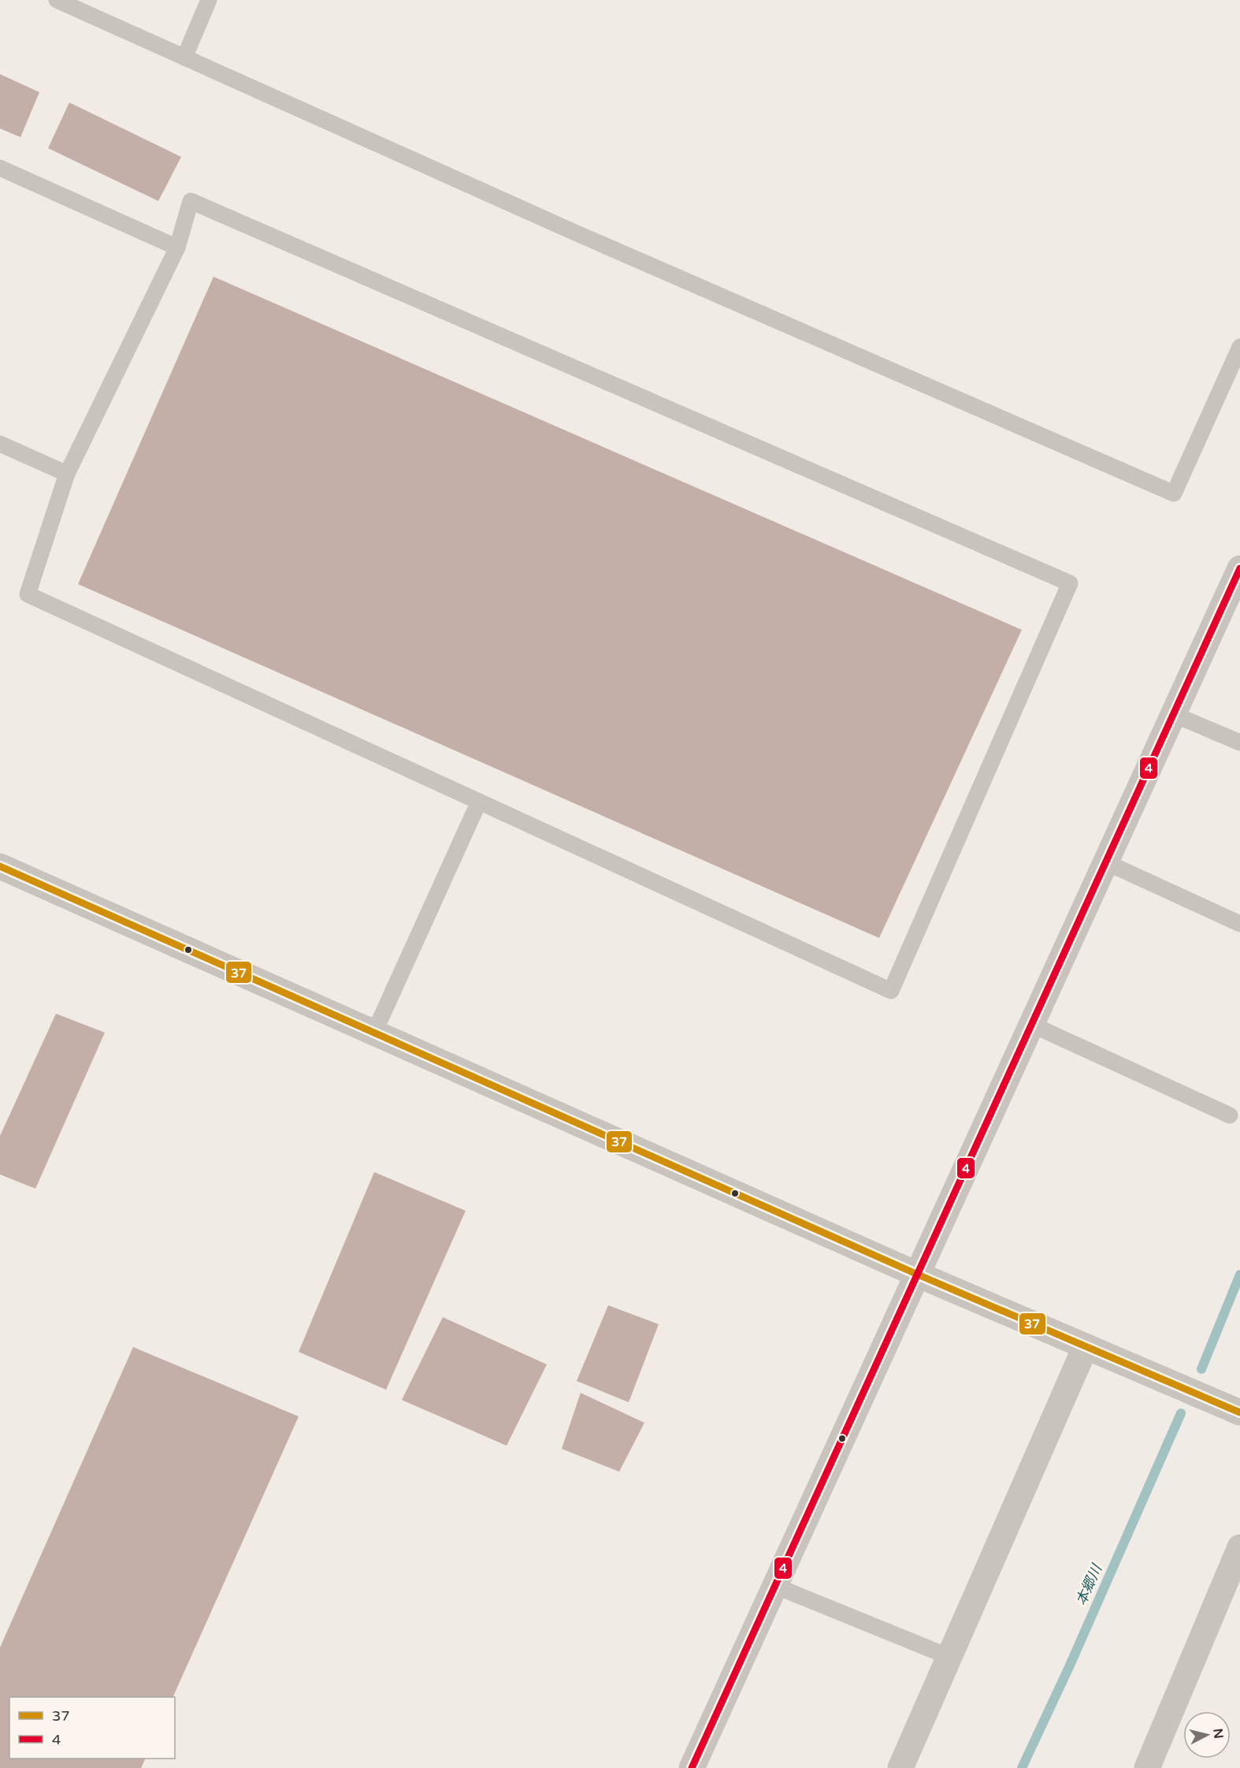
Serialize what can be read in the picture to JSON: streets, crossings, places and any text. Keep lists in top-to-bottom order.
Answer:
{
  "water": ["本郷川"],
  "lines": ["transit line 4", "transit line 37"],
  "legend": ["37", "4"],
  "north": "right"
}
